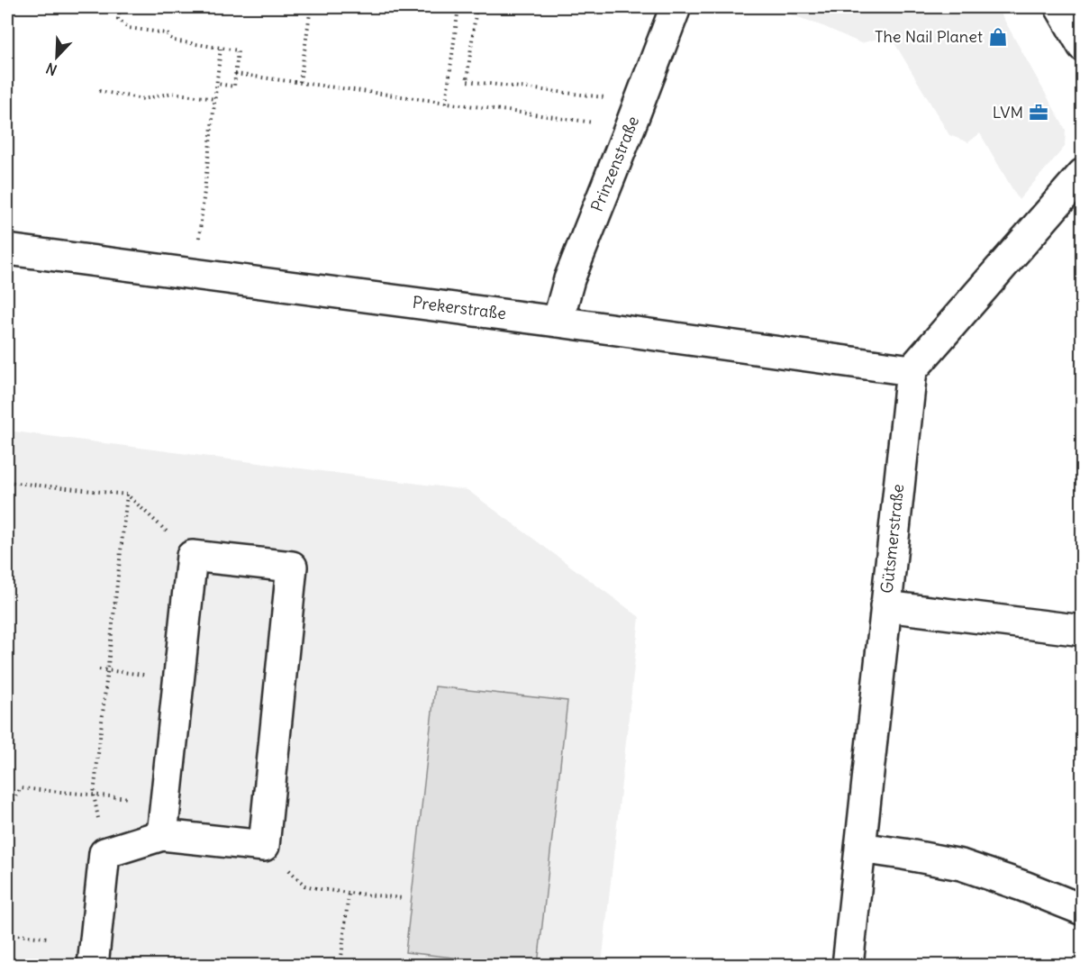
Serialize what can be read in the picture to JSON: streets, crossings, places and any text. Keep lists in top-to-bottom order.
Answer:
{
  "streets": {
    "street": ["Prinzenstraße", "Prekerstraße", "Gütsmerstraße"]
  },
  "crossings": [
    ["Prinzenstraße", "Prekerstraße"],
    ["Prekerstraße", "Gütsmerstraße"]
  ],
  "places": {
    "shop": ["The Nail Planet"],
    "office": ["LVM"]
  },
  "north": "bottom left"
}
